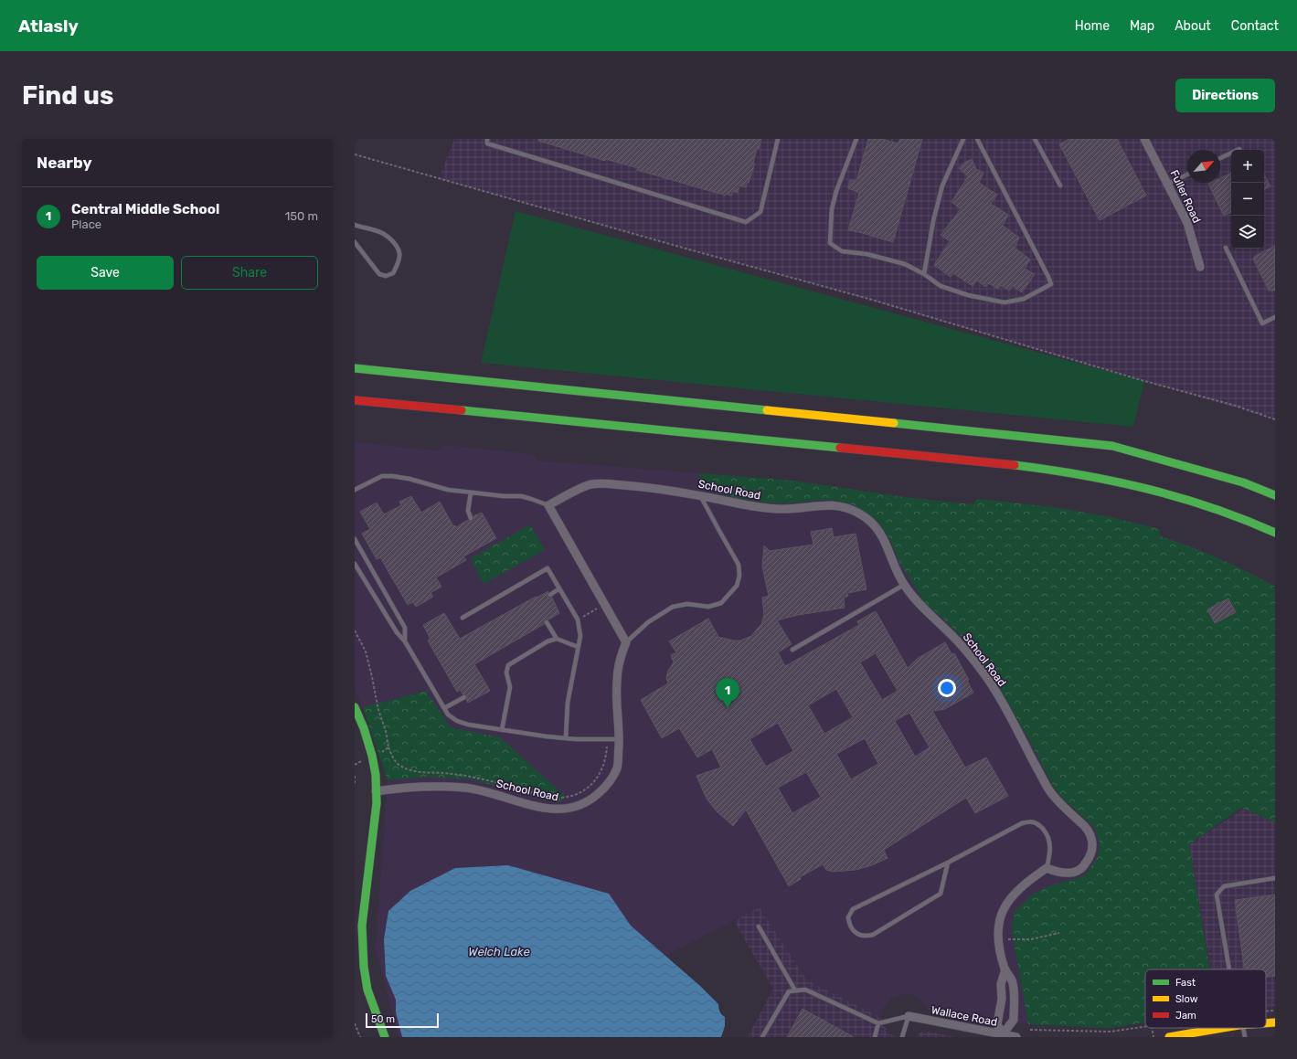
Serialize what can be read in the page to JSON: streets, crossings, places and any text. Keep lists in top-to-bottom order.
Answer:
{
  "streets": {
    "street": ["Fuller Road", "School Road", "Wallace Road"]
  },
  "water": ["Welch Lake"],
  "legend": ["Fast", "Slow", "Jam"],
  "scale_bar": "50 m",
  "north": "top right",
  "page": {
    "header": "Atlasly",
    "nav": [
      "Home",
      "Map",
      "About",
      "Contact"
    ],
    "buttons": [
      "Directions",
      ["Save", "Share"]
    ],
    "title": "Find us",
    "heading": "Nearby",
    "map_buttons": ["+", "−"],
    "list": [
      {
        "mark": "1",
        "name": "Central Middle School",
        "note": "Place",
        "value": "150 m"
      }
    ],
    "pins": "1",
    "scale": "50 m"
  }
}
